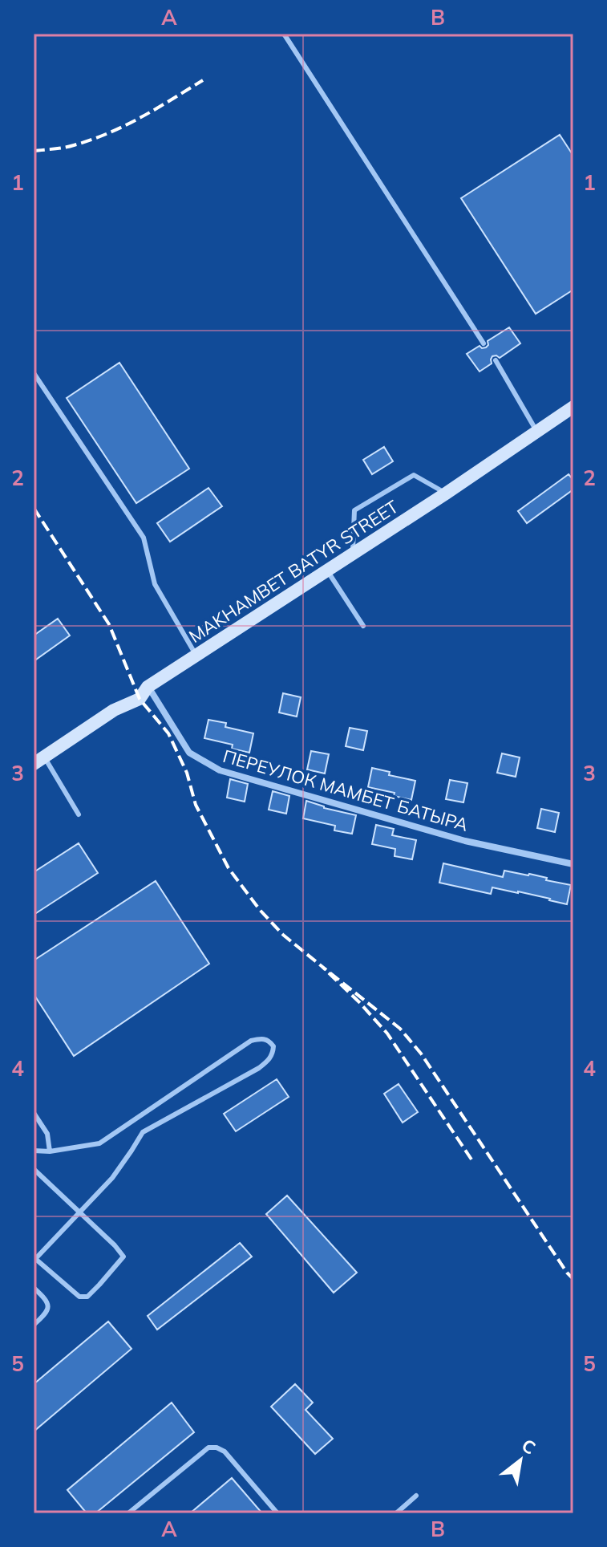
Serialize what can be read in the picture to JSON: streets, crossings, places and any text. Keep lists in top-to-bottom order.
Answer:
{
  "streets": {
    "street": ["MAKHAMBET BATYR STREET", "ПЕРЕУЛОК МАМБЕТ БАТЫРА"]
  },
  "crossings": [
    ["MAKHAMBET BATYR STREET", "ПЕРЕУЛОК МАМБЕТ БАТЫРА"]
  ],
  "north": "top right",
  "grid": {
    "columns": ["A", "B"],
    "rows": [
      "1",
      "2",
      "3",
      "4",
      "5"
    ]
  }
}
